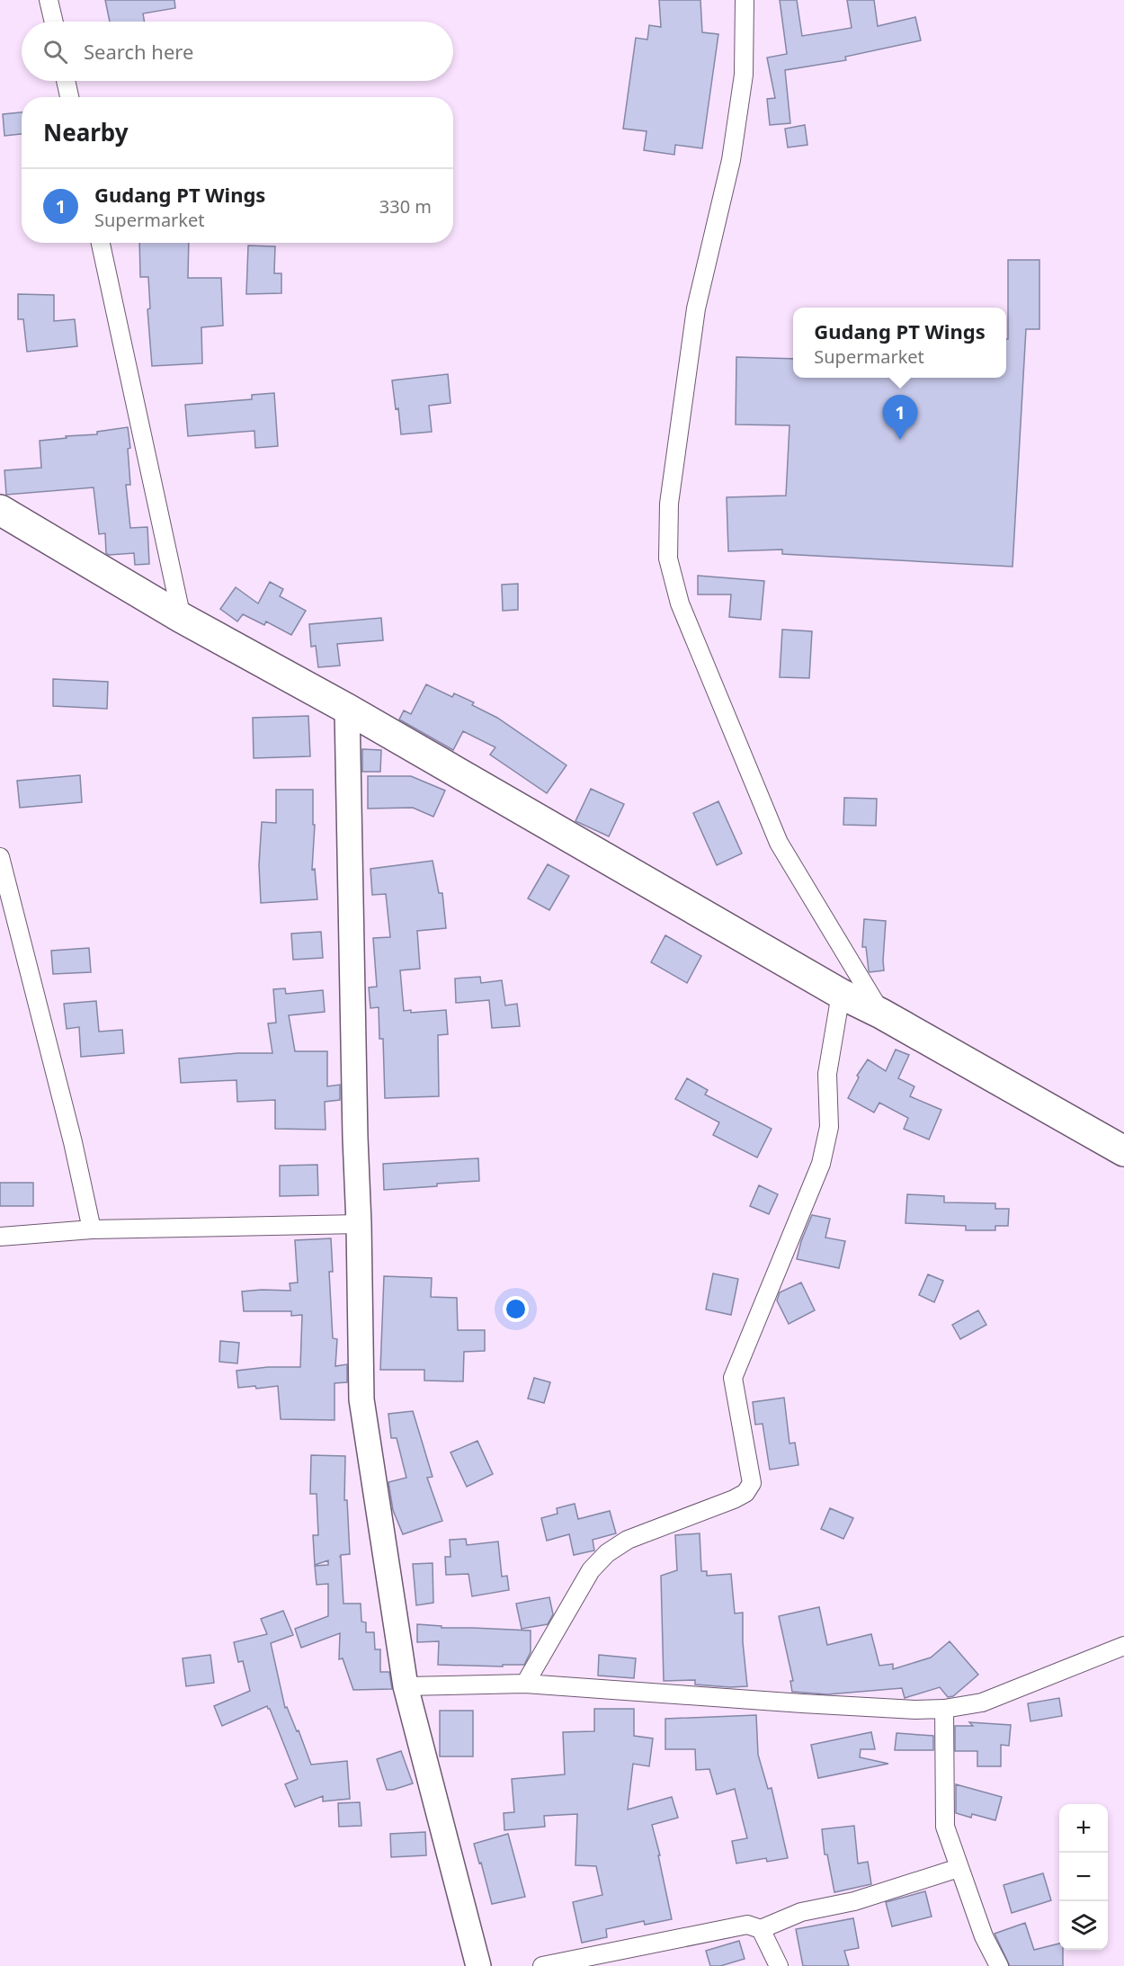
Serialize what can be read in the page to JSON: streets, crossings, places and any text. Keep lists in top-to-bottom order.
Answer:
{
  "page": {
    "search": "Search here",
    "heading": "Nearby",
    "list": [
      {
        "mark": "1",
        "name": "Gudang PT Wings",
        "note": "Supermarket",
        "value": "330 m"
      }
    ],
    "popup": ["Gudang PT Wings", "Supermarket"],
    "pins": "1",
    "map_buttons": ["+", "−"]
  }
}
